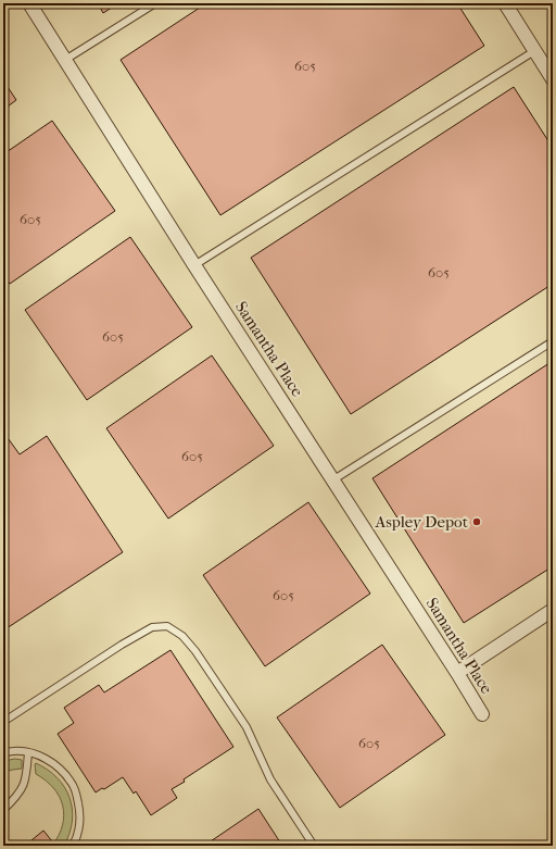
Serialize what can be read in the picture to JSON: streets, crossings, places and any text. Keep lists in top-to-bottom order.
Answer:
{
  "streets": {
    "street": ["Samantha Place"]
  },
  "places": ["Aspley Depot"],
  "house_numbers": [
    "605",
    "605",
    "605",
    "605",
    "605",
    "605",
    "605"
  ]
}
